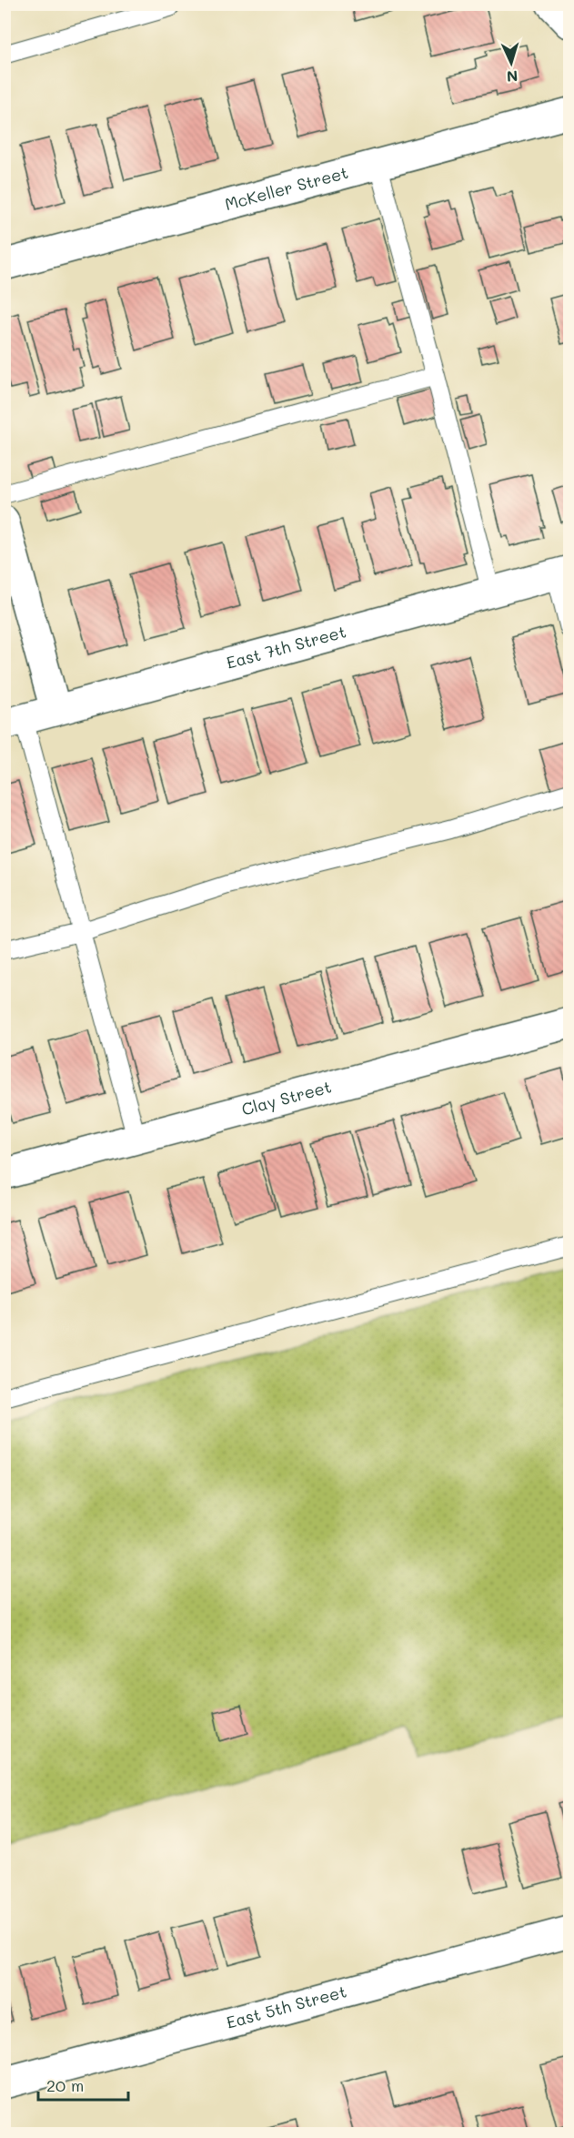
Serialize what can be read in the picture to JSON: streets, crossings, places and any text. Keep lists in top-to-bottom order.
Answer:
{
  "streets": {
    "street": [
      "McKeller Street",
      "East 7th Street",
      "Clay Street",
      "East 5th Street"
    ]
  },
  "scale_bar": "20 m",
  "north": "bottom"
}
